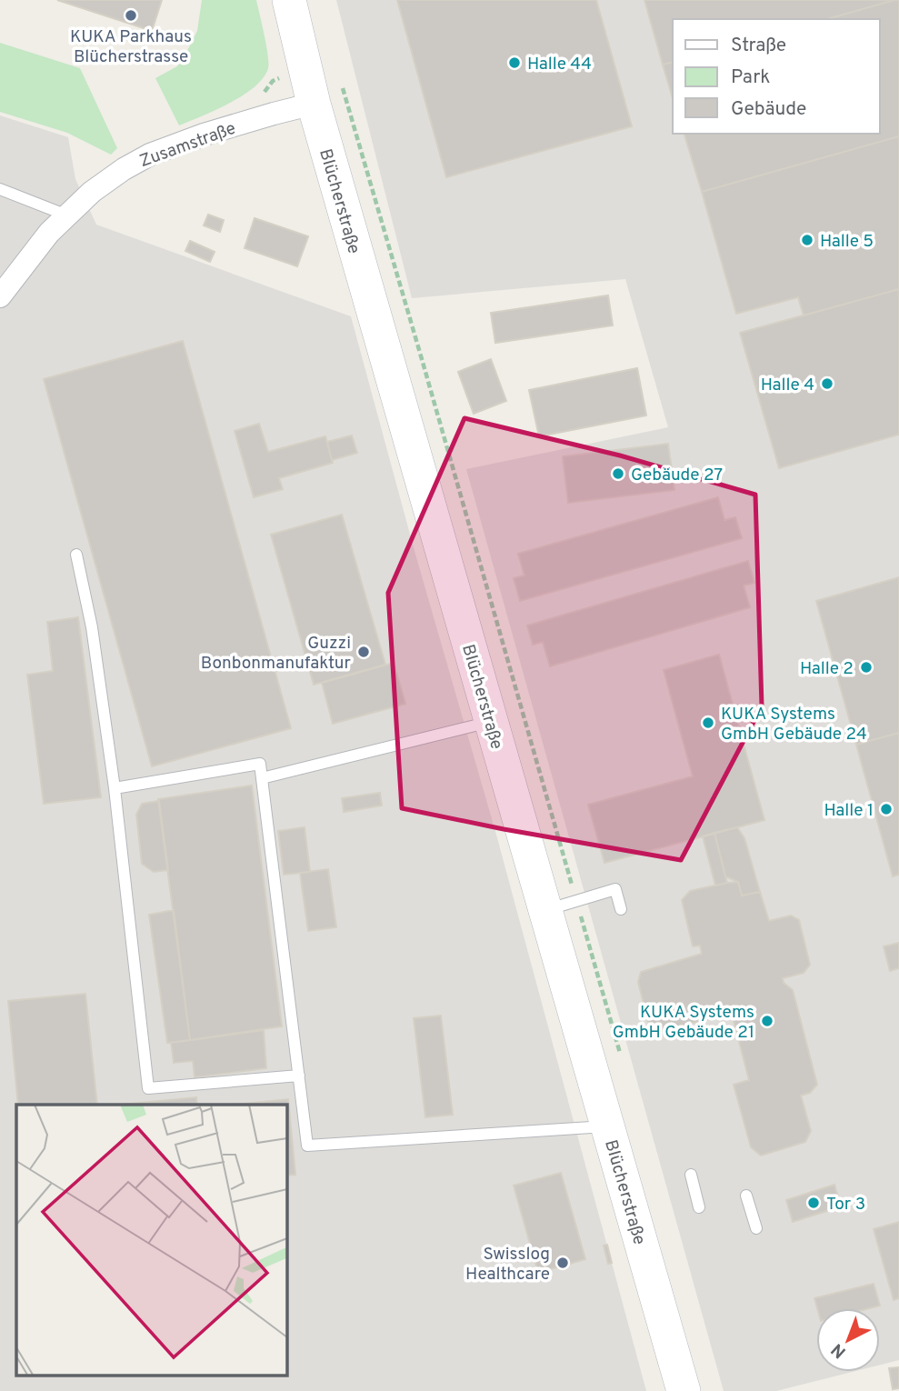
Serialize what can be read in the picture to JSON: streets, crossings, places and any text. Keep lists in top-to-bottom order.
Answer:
{
  "streets": {
    "main road": ["Blücherstraße"],
    "street": ["Zusamstraße"]
  },
  "crossings": [
    ["Zusamstraße", "Blücherstraße"]
  ],
  "places": [
    "KUKA Parkhaus Blücherstrasse",
    "Halle 44",
    "Halle 5",
    "Halle 4",
    "Gebäude 27",
    "Guzzi Bonbonmanufaktur",
    "Halle 2",
    "KUKA Systems GmbH Gebäude 24",
    "Halle 1",
    "KUKA Systems GmbH Gebäude 21",
    "Tor 3",
    "Swisslog Healthcare"
  ],
  "legend": ["Straße", "Park", "Gebäude"],
  "north": "bottom left"
}
